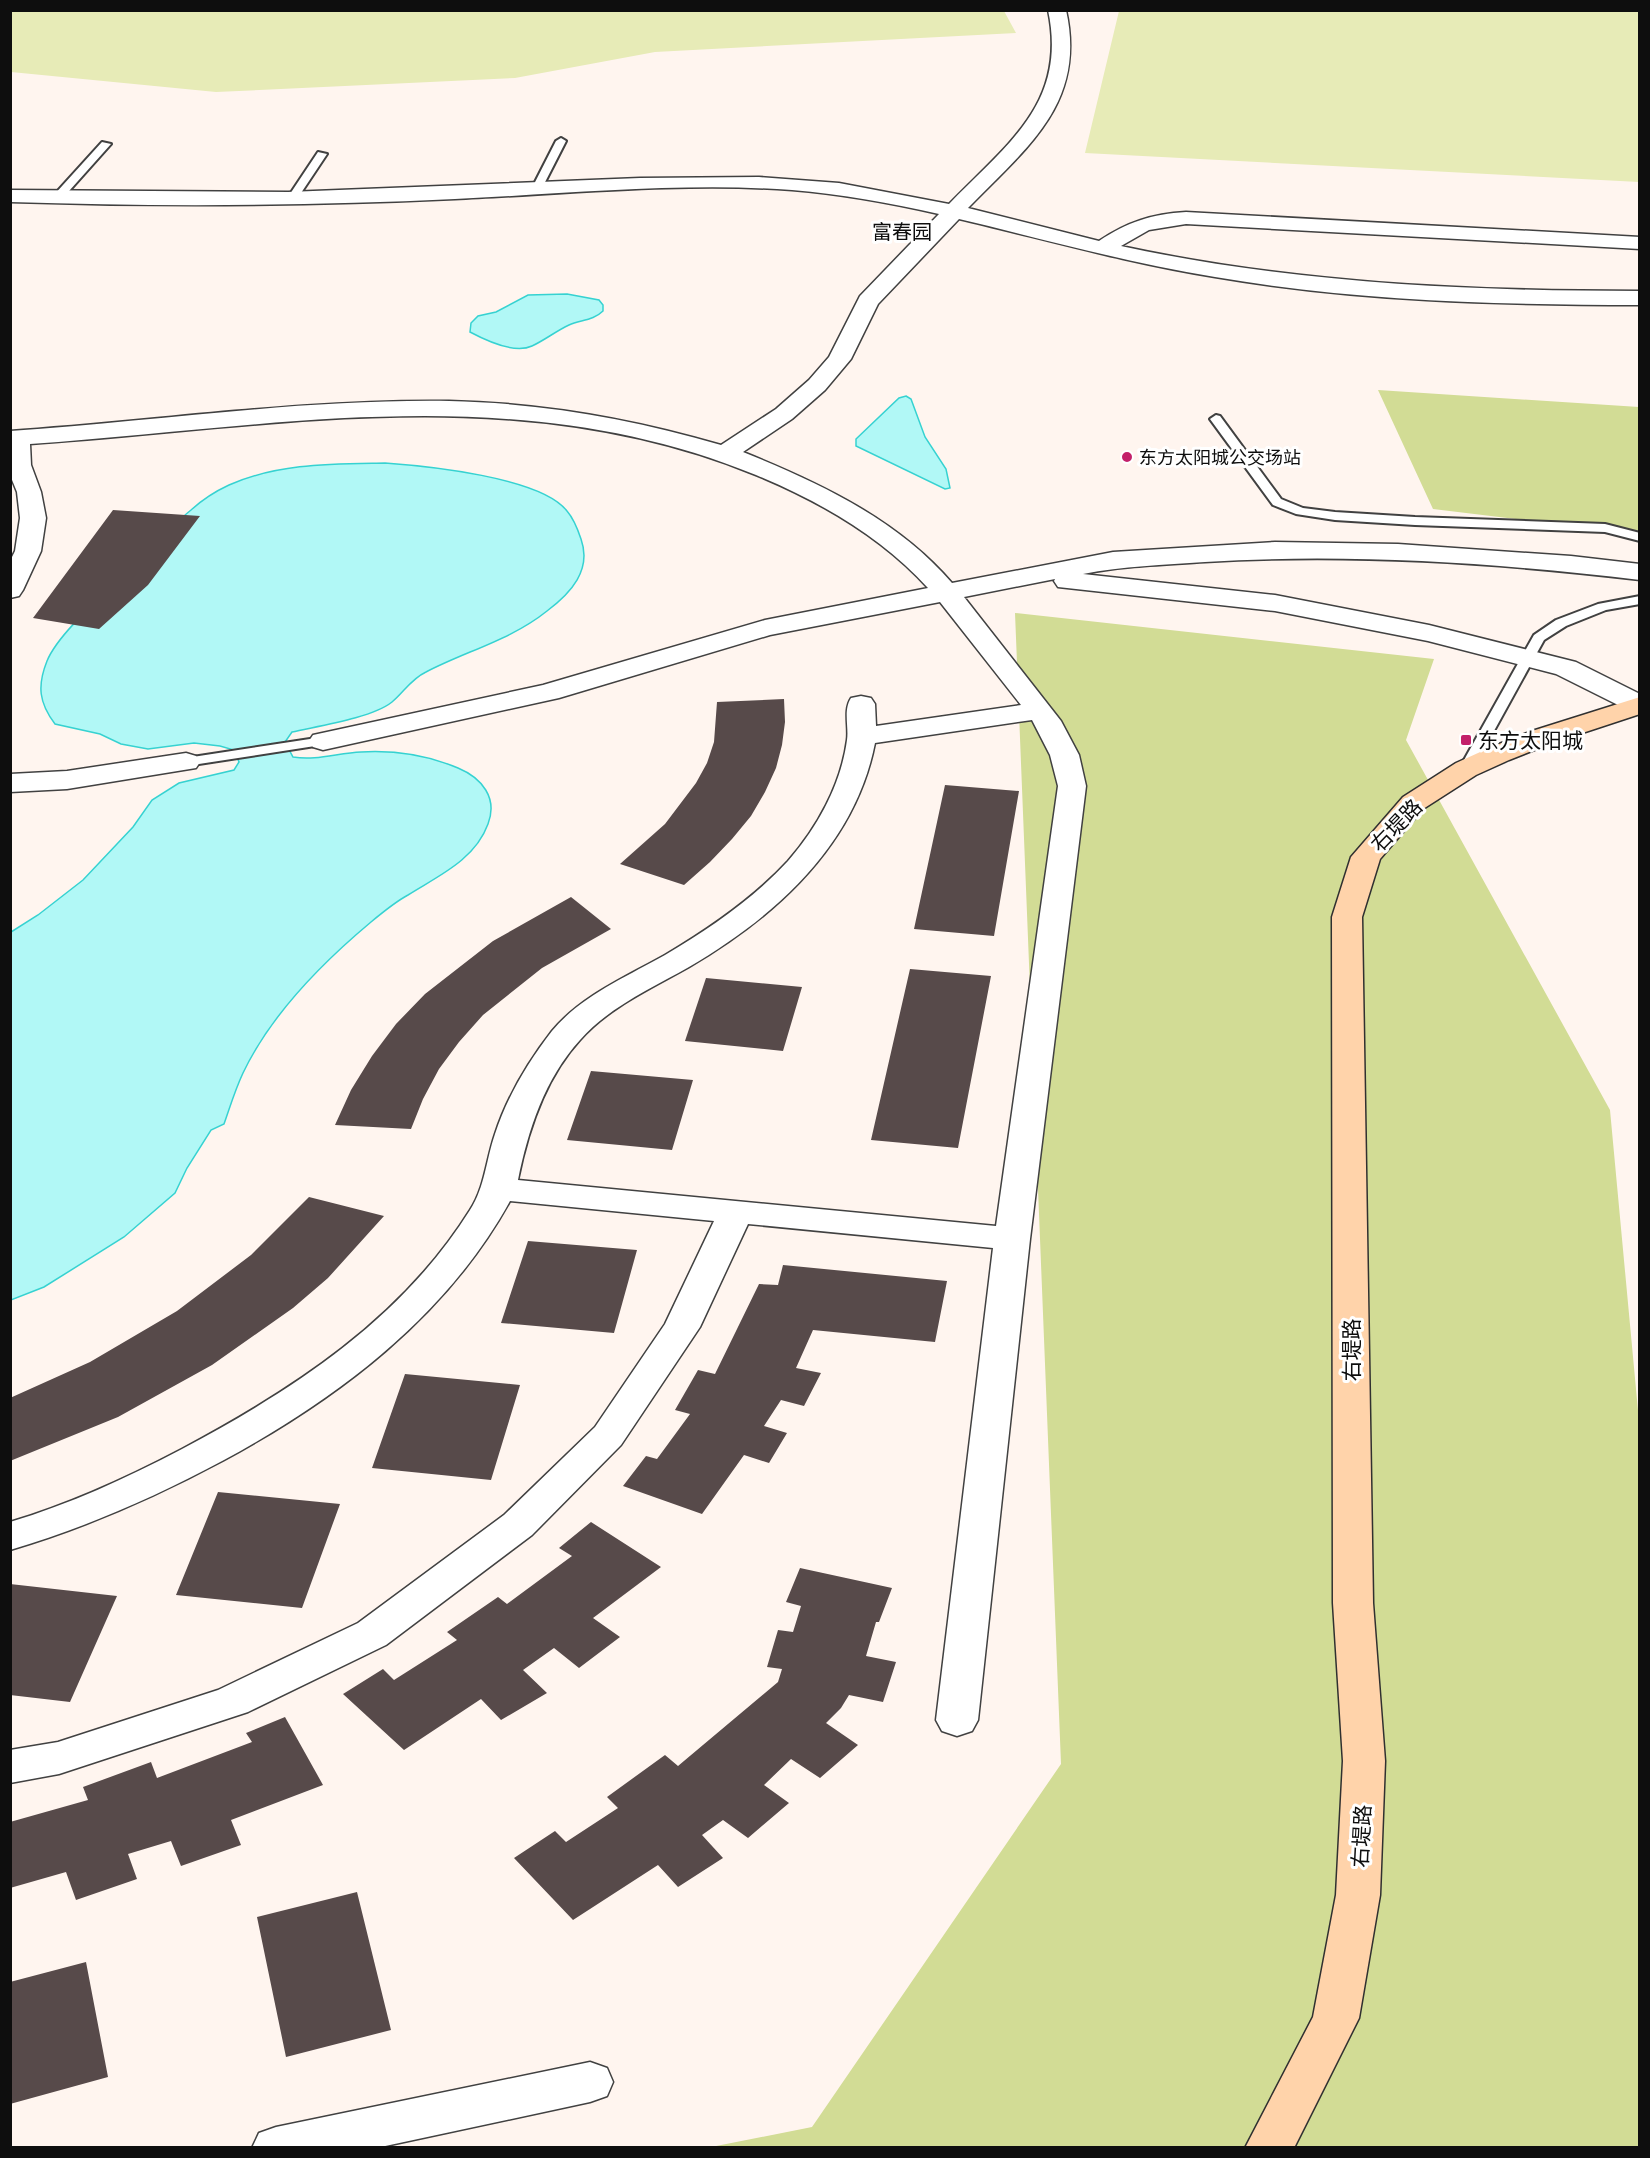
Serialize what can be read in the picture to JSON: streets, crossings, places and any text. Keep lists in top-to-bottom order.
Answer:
{
  "streets": {
    "main road": ["右堤路"]
  },
  "districts": ["富春园"],
  "places": {
    "other": ["东方太阳城公交场站"],
    "transit": ["东方太阳城"]
  }
}
